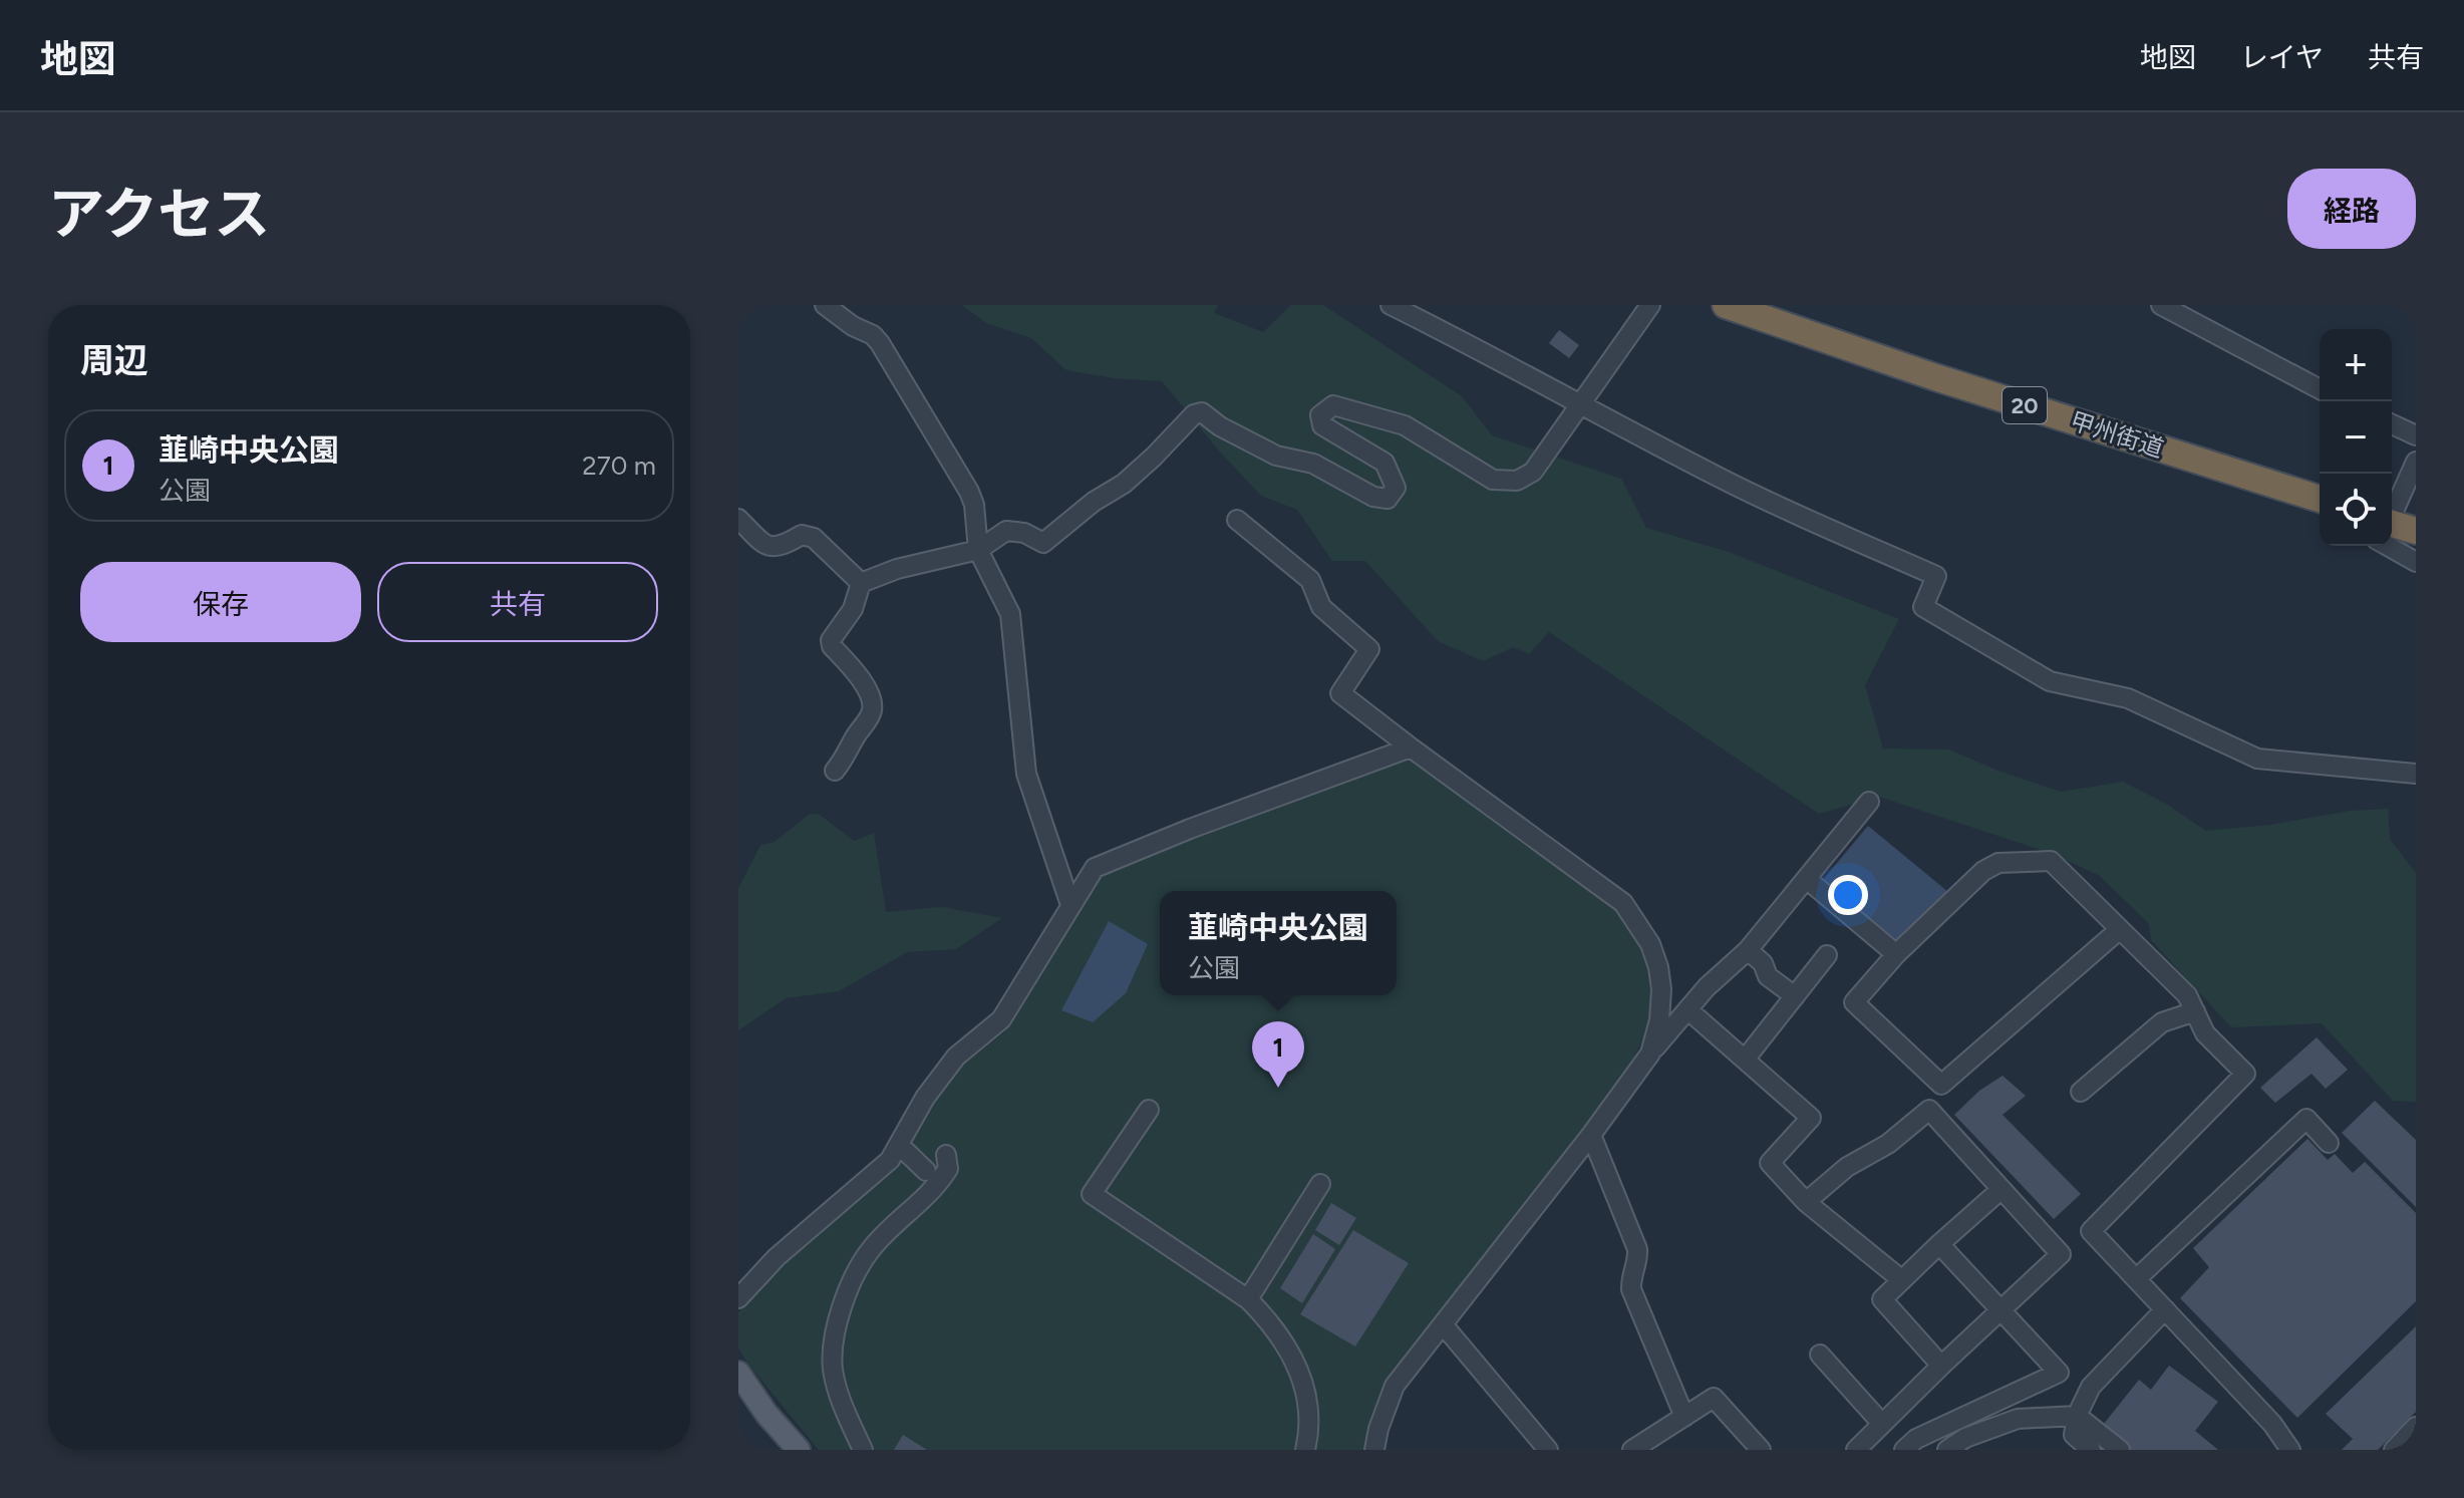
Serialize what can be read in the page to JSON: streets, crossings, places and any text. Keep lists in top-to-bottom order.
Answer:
{
  "streets": {
    "highway": ["20", "甲州街道"]
  },
  "page": {
    "header": "地図",
    "nav": ["地図", "レイヤ", "共有"],
    "title": "アクセス",
    "buttons": [
      "経路",
      ["保存", "共有"]
    ],
    "heading": "周辺",
    "map_buttons": ["+", "−"],
    "list": [
      {
        "mark": "1",
        "name": "韮崎中央公園",
        "note": "公園",
        "value": "270 m"
      }
    ],
    "popup": ["韮崎中央公園", "公園"],
    "pins": "1"
  }
}
